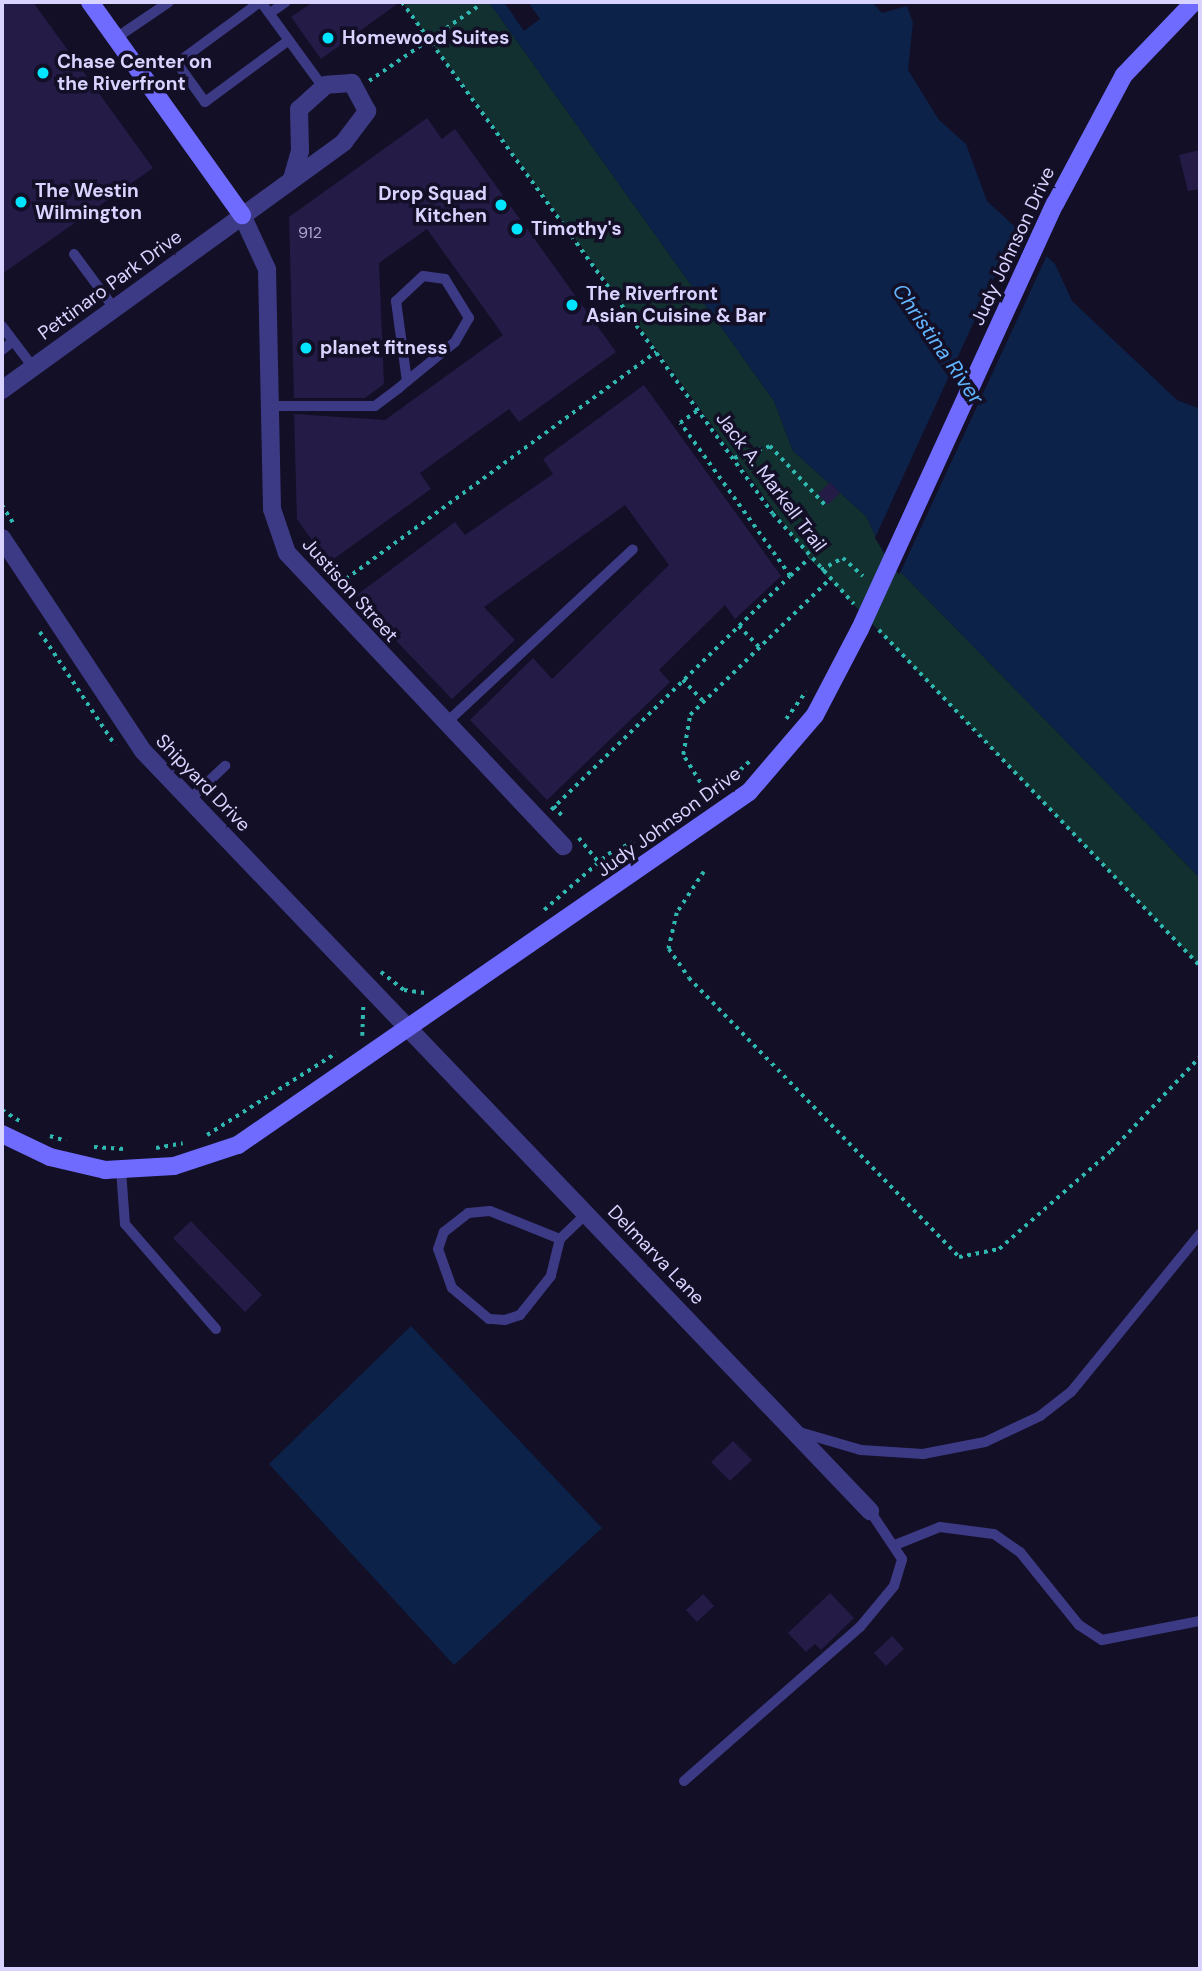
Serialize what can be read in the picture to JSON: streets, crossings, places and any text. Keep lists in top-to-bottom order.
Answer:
{
  "streets": {
    "street": [
      "Judy Johnson Drive",
      "Pettinaro Park Drive",
      "Justison Street",
      "Shipyard Drive",
      "Delmarva Lane"
    ],
    "path": ["Jack A. Markell Trail"]
  },
  "crossings": [
    ["Judy Johnson Drive", "Shipyard Drive"],
    ["Judy Johnson Drive", "Delmarva Lane"],
    ["Pettinaro Park Drive", "Justison Street"],
    ["Shipyard Drive", "Delmarva Lane"]
  ],
  "water": ["Christina River"],
  "places": [
    "Homewood Suites",
    "Chase Center on the Riverfront",
    "The Westin Wilmington",
    "Drop Squad Kitchen",
    "Timothy's",
    "The Riverfront Asian Cuisine & Bar",
    "planet fitness"
  ],
  "house_numbers": ["912"]
}
